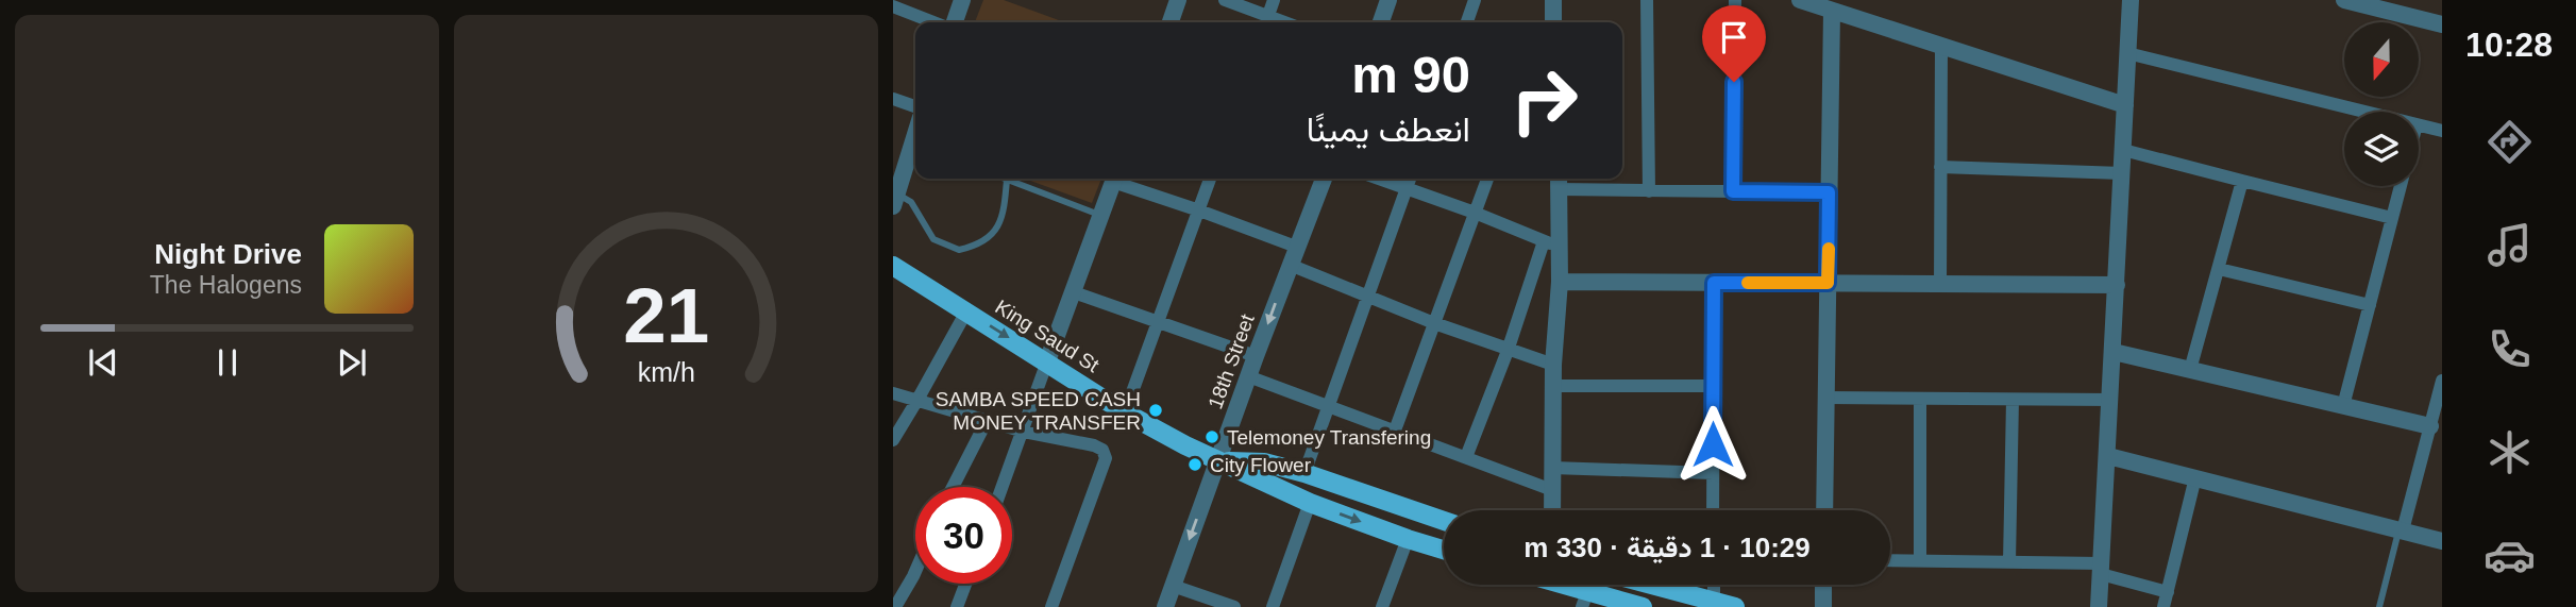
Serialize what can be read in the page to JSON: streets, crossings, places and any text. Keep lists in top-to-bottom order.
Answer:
{
  "streets": {
    "main road": ["King Saud St"],
    "street": ["18th Street"]
  },
  "crossings": [
    ["King Saud St", "18th Street"]
  ],
  "places": ["SAMBA SPEED CASH MONEY TRANSFER", "Telemoney Transfering", "City Flower"],
  "north": "bottom",
  "page": {
    "tabs": "10:28",
    "turn": ["90 m", "انعطف يمينًا"],
    "song": ["Night Drive", "The Halogens"],
    "limit": "30",
    "trip": "10:29 · 1 دقيقة · 330 m",
    "gauge": ["21", "km/h"]
  }
}
